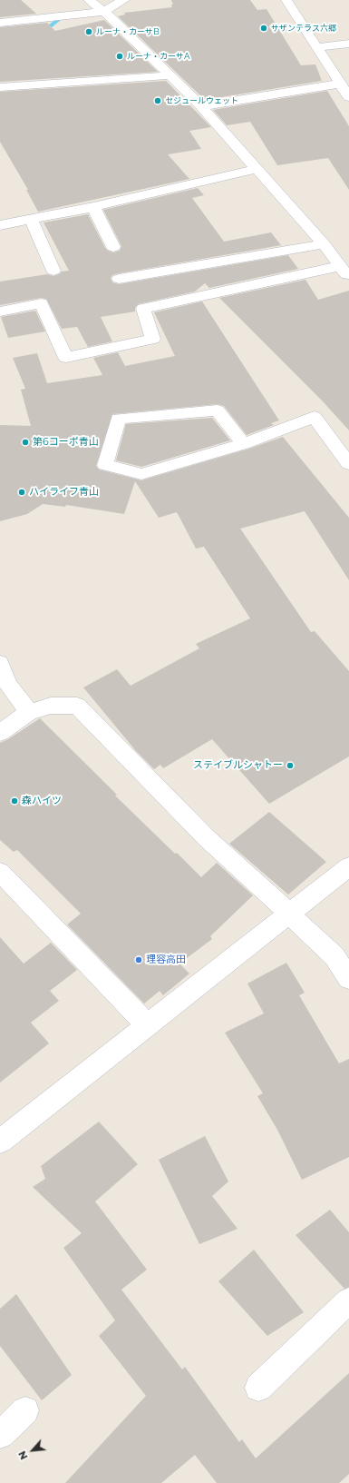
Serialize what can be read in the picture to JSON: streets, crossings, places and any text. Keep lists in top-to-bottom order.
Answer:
{
  "places": [
    "サザンテラス六郷",
    "ルーナ・カーサB",
    "ルーナ・カーサA",
    "セジュールウェット",
    "第6コーポ青山",
    "ハイライフ青山",
    "ステイブルシャトー",
    "森ハイツ",
    "理容高田"
  ],
  "north": "bottom left"
}
